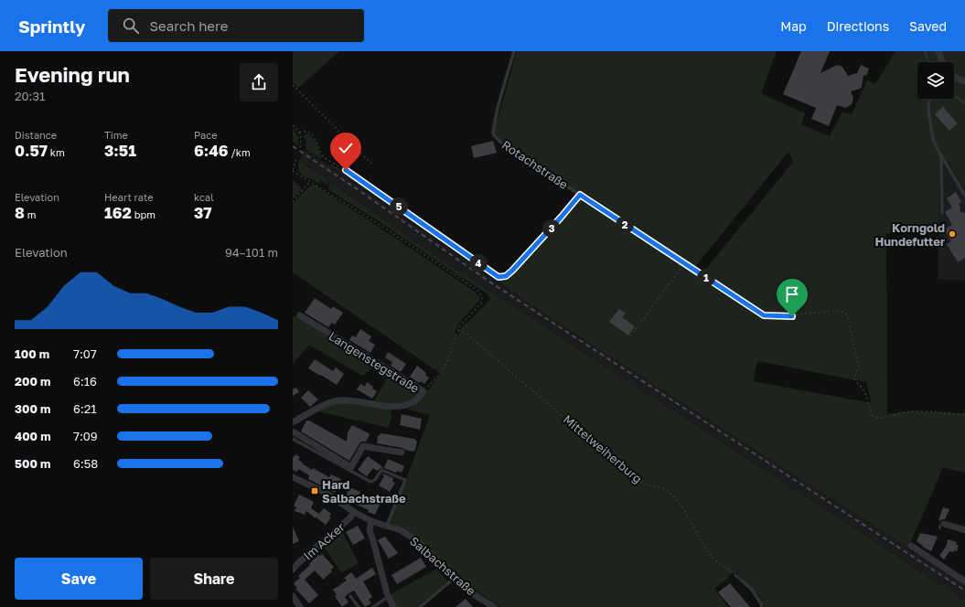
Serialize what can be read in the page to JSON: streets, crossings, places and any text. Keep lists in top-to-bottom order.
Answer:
{
  "streets": {
    "street": ["Langenstegstraße", "Im Acker", "Salbachstraße"],
    "lane": ["Rotachstraße"],
    "path": ["Mittelweiherburg"]
  },
  "crossings": [
    ["Im Acker", "Salbachstraße"]
  ],
  "places": {
    "other": ["Korngold Hundefutter"],
    "transit": ["Hard Salbachstraße"]
  },
  "page": {
    "header": "Sprintly",
    "search": "Search here",
    "nav": ["Map", "Directions", "Saved"],
    "heading": ["Evening run", "20:31"],
    "stats": [
      ["Distance", "0.57 km"],
      ["Time", "3:51"],
      ["Pace", "6:46 /km"],
      ["Elevation", "8 m"],
      ["Heart rate", "162 bpm"],
      ["kcal", "37"]
    ],
    "pins": [
      "5",
      "2",
      "3",
      "4",
      "1"
    ],
    "chart": ["Elevation", "94–101 m"],
    "list": [
      {
        "name": "100 m",
        "note": "7:07"
      },
      {
        "name": "200 m",
        "note": "6:16"
      },
      {
        "name": "300 m",
        "note": "6:21"
      },
      {
        "name": "400 m",
        "note": "7:09"
      },
      {
        "name": "500 m",
        "note": "6:58"
      }
    ],
    "buttons": ["Save", "Share"]
  }
}
